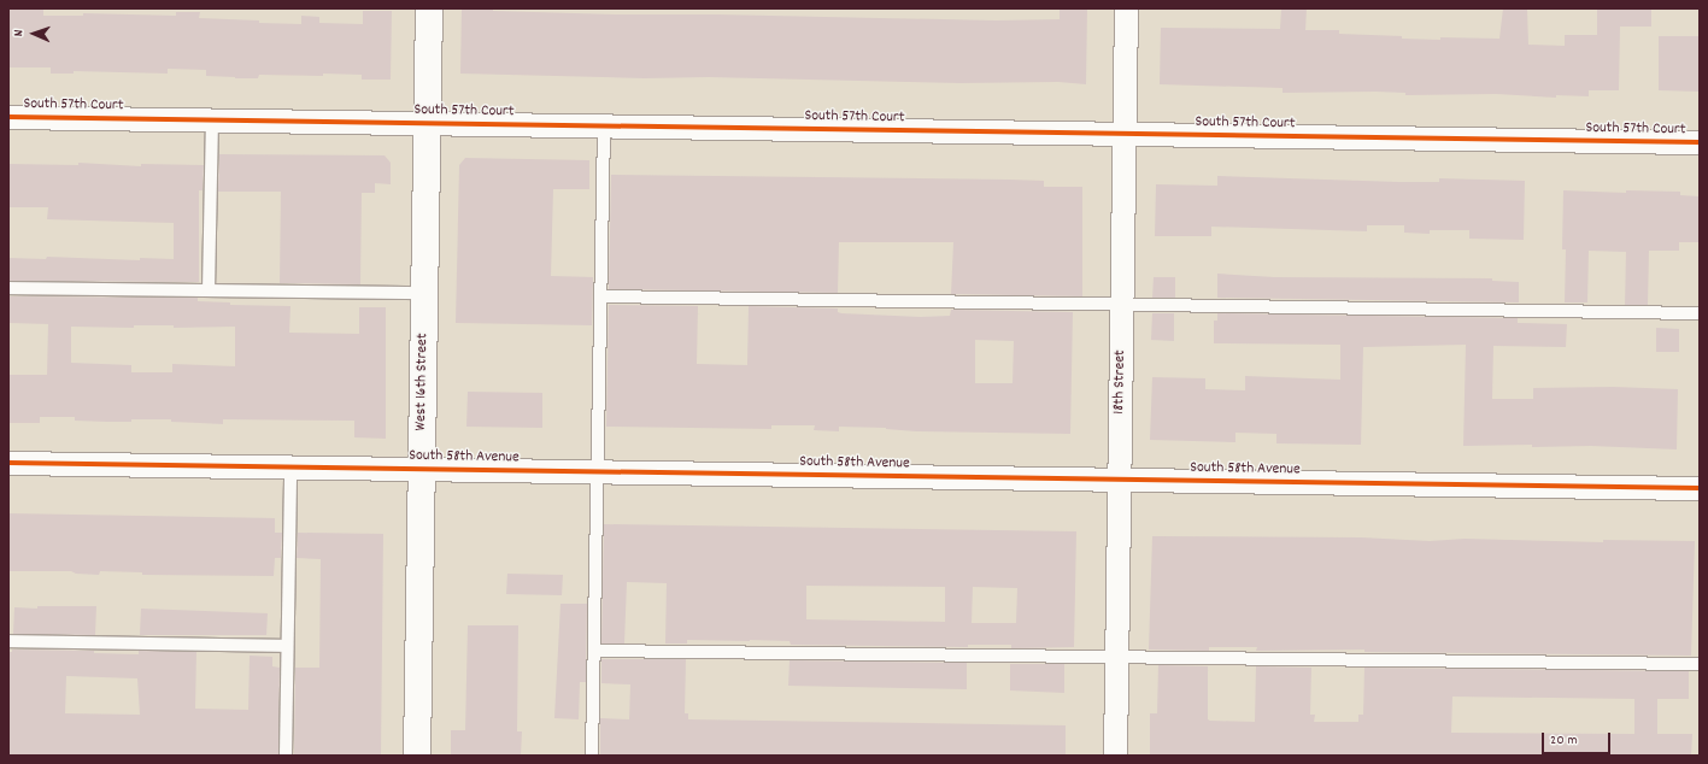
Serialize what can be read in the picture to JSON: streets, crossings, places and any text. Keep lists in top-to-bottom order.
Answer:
{
  "streets": {
    "street": [
      "South 57th Court",
      "West 16th Street",
      "18th Street",
      "South 58th Avenue"
    ]
  },
  "crossings": [
    ["South 57th Court", "West 16th Street"],
    ["South 57th Court", "18th Street"],
    ["West 16th Street", "South 58th Avenue"],
    ["18th Street", "South 58th Avenue"]
  ],
  "scale_bar": "20 m",
  "north": "left"
}
